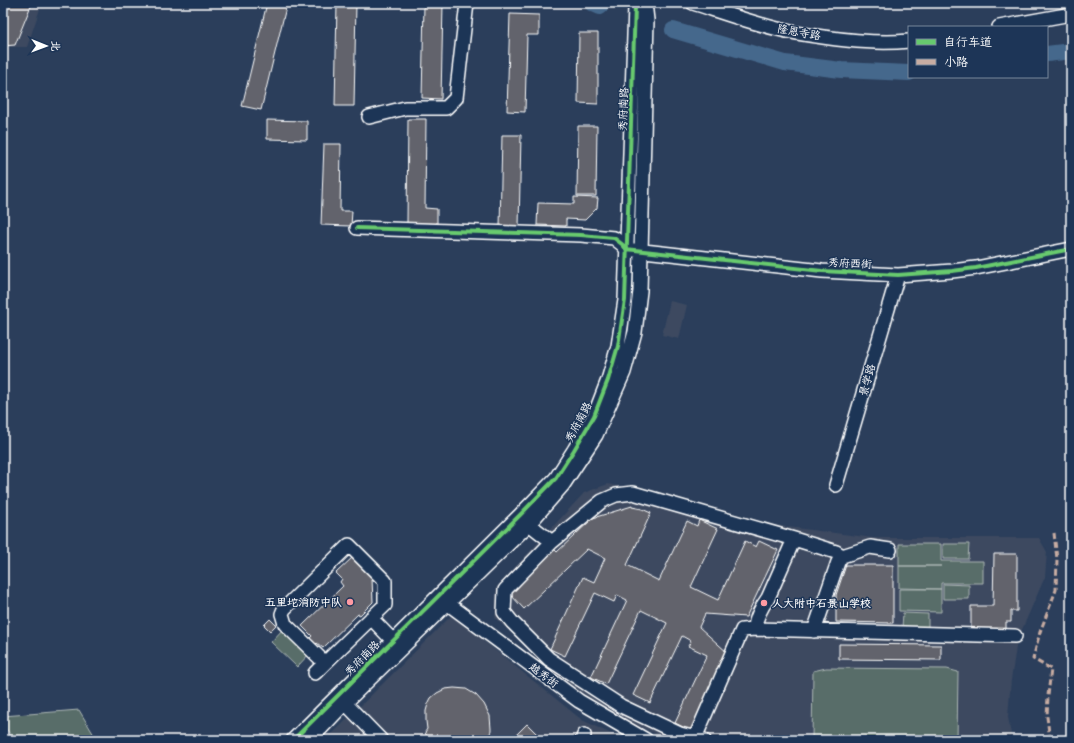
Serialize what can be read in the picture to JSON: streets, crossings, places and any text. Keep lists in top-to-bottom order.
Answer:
{
  "streets": {
    "street": [
      "隆恩寺路",
      "秀府南路",
      "秀府西街",
      "景学路",
      "越秀街"
    ]
  },
  "crossings": [
    ["秀府南路", "秀府西街"],
    ["秀府南路", "越秀街"],
    ["秀府西街", "景学路"]
  ],
  "places": ["五里坨消防中队", "人大附中石景山学校"],
  "legend": ["自行车道", "小路"],
  "north": "right"
}
